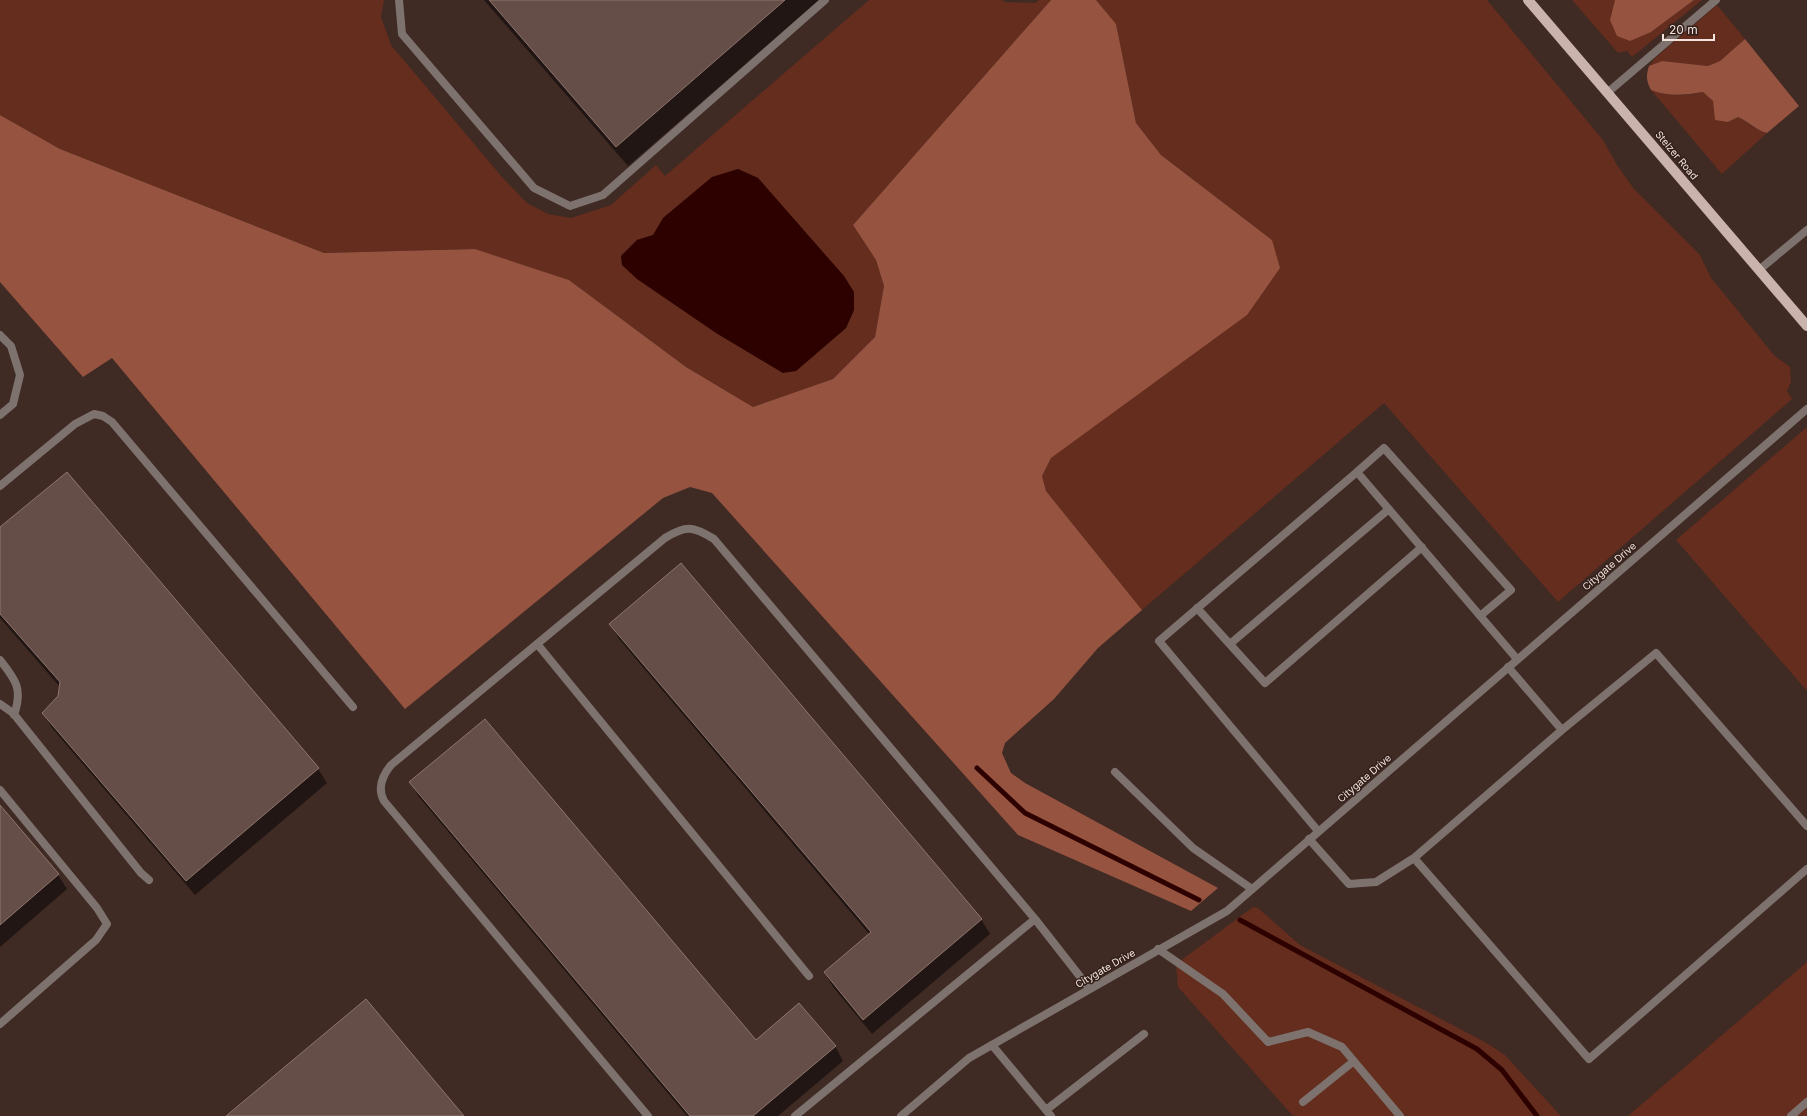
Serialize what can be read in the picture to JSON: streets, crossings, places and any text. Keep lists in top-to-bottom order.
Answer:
{
  "streets": {
    "main road": ["Stelzer Road"],
    "street": ["Citygate Drive"]
  },
  "scale_bar": "20 m"
}
